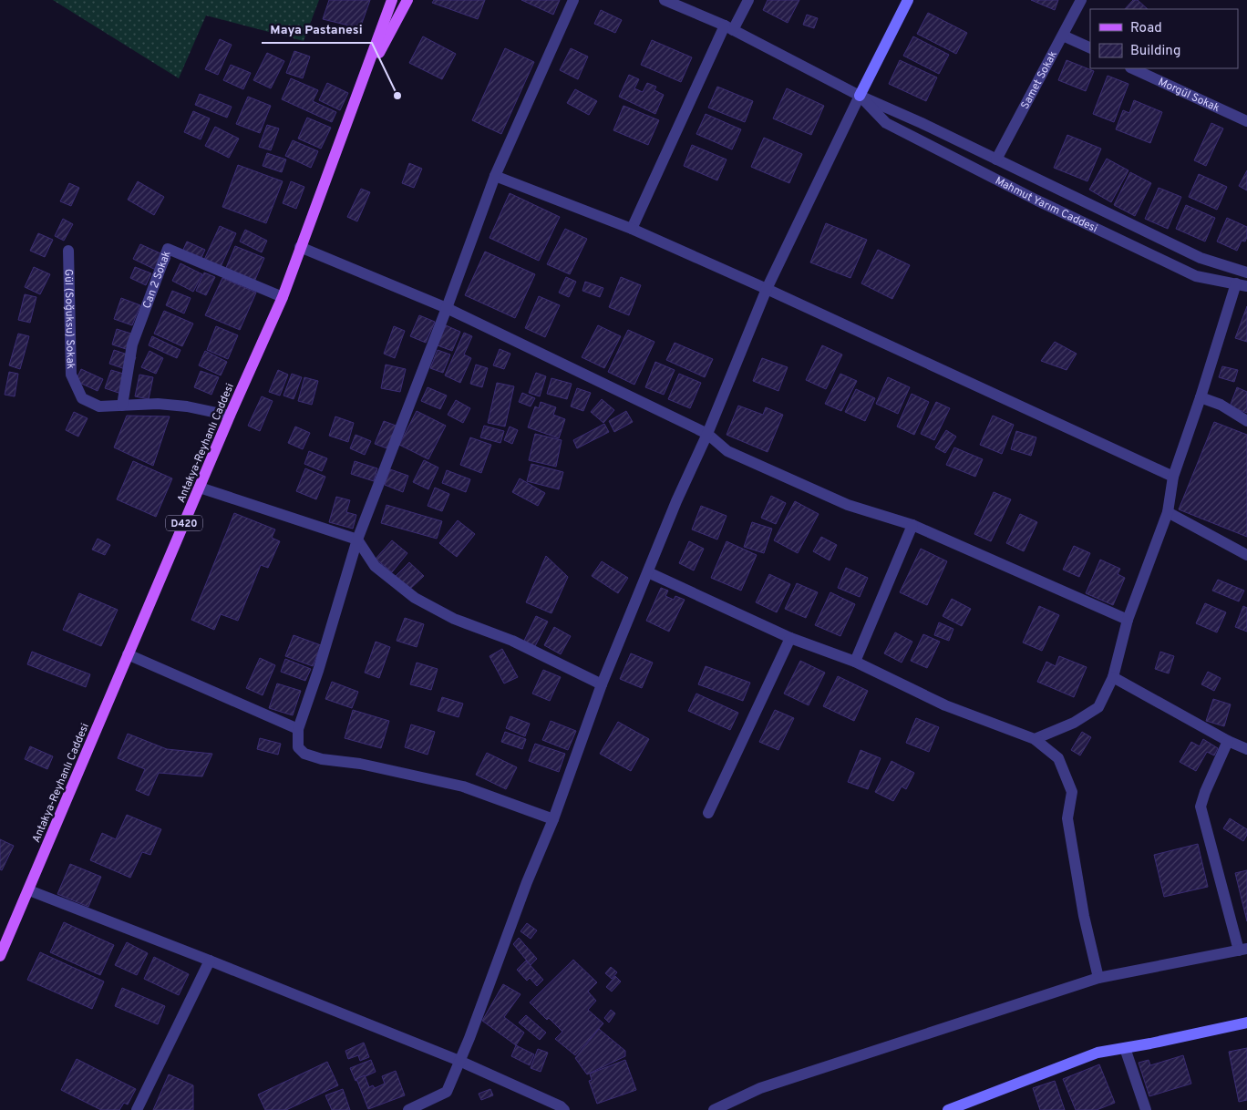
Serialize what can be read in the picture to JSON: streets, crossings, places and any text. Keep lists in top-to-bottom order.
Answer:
{
  "streets": {
    "main road": ["Antakya-Reyhanlı Caddesi", "D420"],
    "street": [
      "Samet Sokak",
      "Morgül Sokak",
      "Mahmut Yarım Caddesi",
      "Can 2 Sokak",
      "Gül (Soğuksu) Sokak"
    ]
  },
  "crossings": [
    ["Samet Sokak", "Mahmut Yarım Caddesi"],
    ["Can 2 Sokak", "Gül (Soğuksu) Sokak"],
    ["Can 2 Sokak", "Antakya-Reyhanlı Caddesi"],
    ["Gül (Soğuksu) Sokak", "Antakya-Reyhanlı Caddesi"]
  ],
  "places": ["Maya Pastanesi"],
  "legend": ["Road", "Building"]
}
